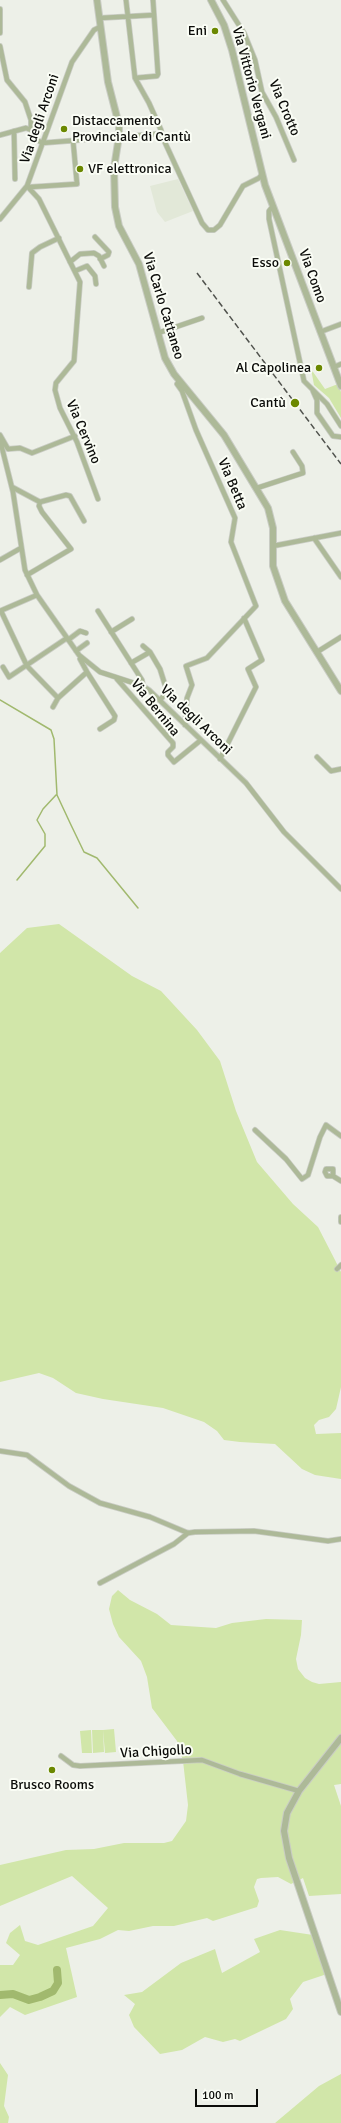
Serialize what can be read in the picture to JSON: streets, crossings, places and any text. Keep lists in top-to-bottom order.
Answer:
{
  "streets": {
    "street": [
      "Via Vittorio Vergani",
      "Via Crotto",
      "Via degli Arconi",
      "Via Como",
      "Via Carlo Cattaneo",
      "Via Cervino",
      "Via Betta",
      "Via Bernina",
      "Via Chigollo"
    ]
  },
  "crossings": [
    ["Via Vittorio Vergani", "Via Como"],
    ["Via degli Arconi", "Via Carlo Cattaneo"],
    ["Via degli Arconi", "Via Cervino"],
    ["Via degli Arconi", "Via Betta"],
    ["Via degli Arconi", "Via Bernina"],
    ["Via Carlo Cattaneo", "Via Betta"]
  ],
  "places": [
    "Eni",
    "Distaccamento Provinciale di Cantù",
    "VF elettronica",
    "Esso",
    "Al Capolinea",
    "Cantù",
    "Brusco Rooms"
  ],
  "scale_bar": "100 m"
}
